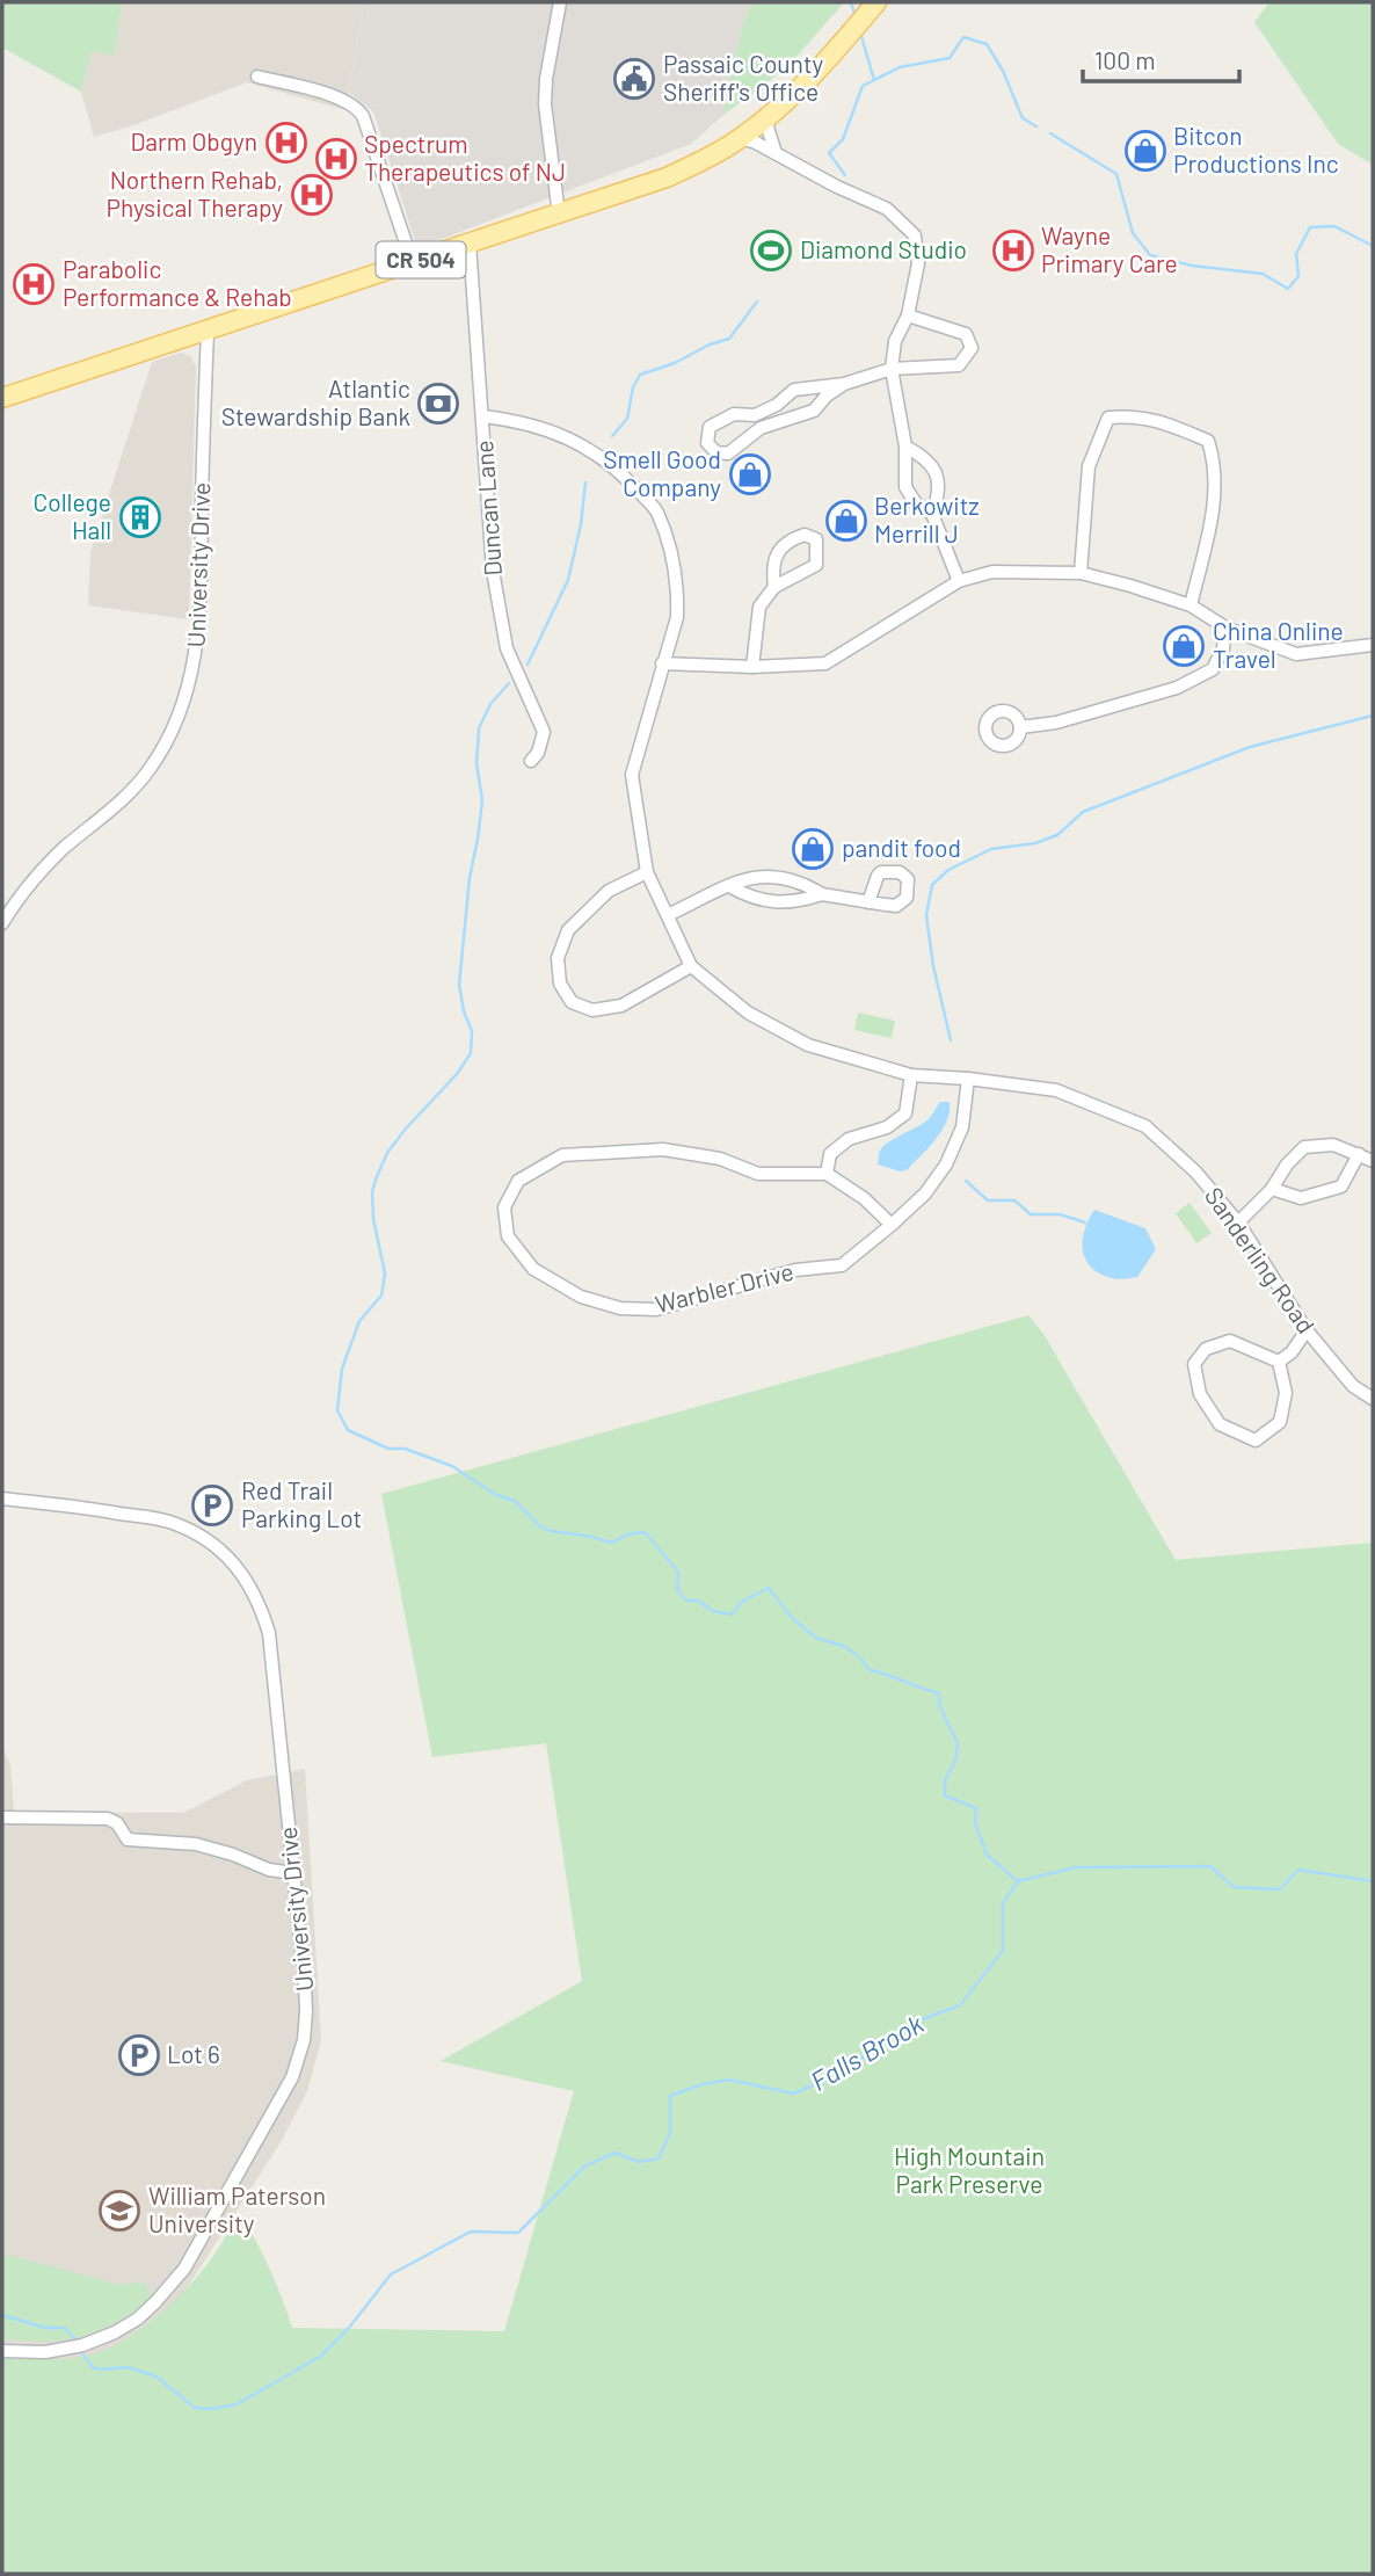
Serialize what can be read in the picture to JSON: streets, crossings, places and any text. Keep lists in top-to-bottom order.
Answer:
{
  "streets": {
    "main road": ["CR 504"],
    "street": [
      "Duncan Lane",
      "University Drive",
      "Sanderling Road",
      "Warbler Drive"
    ]
  },
  "crossings": [
    ["CR 504", "Duncan Lane"],
    ["CR 504", "University Drive"],
    ["Duncan Lane", "Sanderling Road"],
    ["Sanderling Road", "Warbler Drive"]
  ],
  "water": ["Falls Brook"],
  "parks": ["High Mountain Park Preserve"],
  "places": {
    "public building": ["Passaic County Sheriff's Office"],
    "hospital": [
      "Darm Obgyn",
      "Spectrum Therapeutics of NJ",
      "Northern Rehab, Physical Therapy",
      "Wayne Primary Care",
      "Parabolic Performance & Rehab"
    ],
    "shop": [
      "Bitcon Productions Inc",
      "Smell Good Company",
      "Berkowitz Merrill J",
      "China Online Travel",
      "pandit food"
    ],
    "sports": ["Diamond Studio"],
    "bank": ["Atlantic Stewardship Bank"],
    "building": ["College Hall"],
    "parking": ["Red Trail Parking Lot", "Lot 6"],
    "school or university": ["William Paterson University"]
  },
  "scale_bar": "100 m"
}
